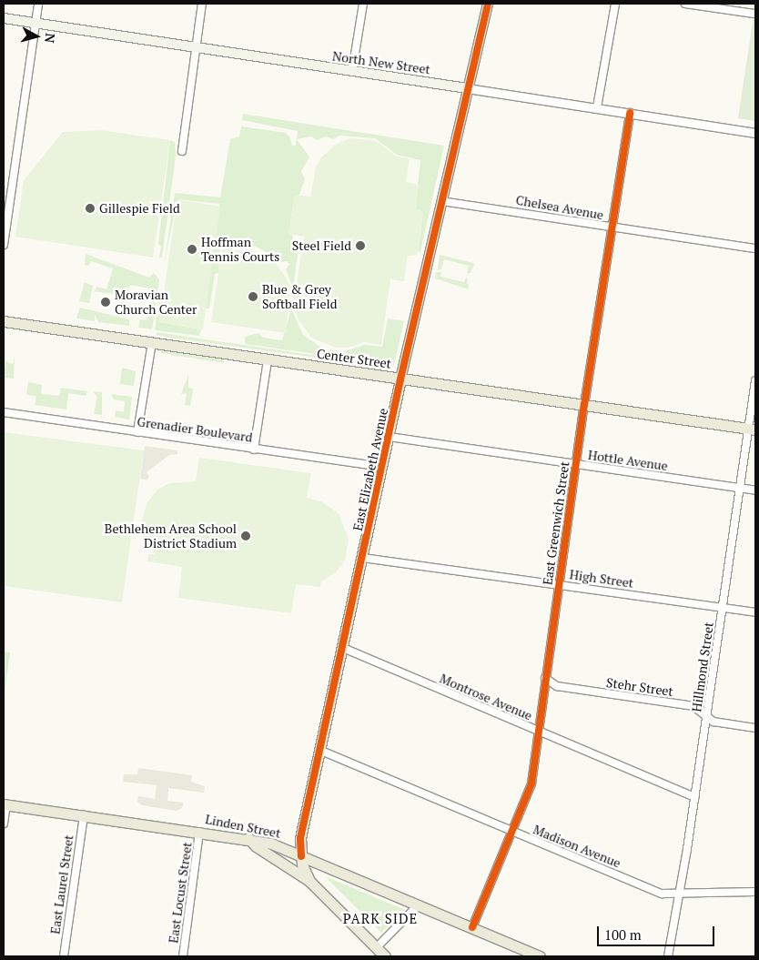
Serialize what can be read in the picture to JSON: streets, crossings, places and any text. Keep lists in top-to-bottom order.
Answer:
{
  "streets": {
    "main road": [
      "North New Street",
      "Center Street",
      "East Elizabeth Avenue",
      "Linden Street"
    ],
    "street": [
      "Chelsea Avenue",
      "Grenadier Boulevard",
      "Hottle Avenue",
      "East Greenwich Street",
      "High Street",
      "Hillmond Street",
      "Stehr Street",
      "Montrose Avenue",
      "Madison Avenue",
      "East Laurel Street",
      "East Locust Street"
    ]
  },
  "crossings": [
    ["North New Street", "East Elizabeth Avenue"],
    ["North New Street", "East Greenwich Street"],
    ["Chelsea Avenue", "East Elizabeth Avenue"],
    ["Chelsea Avenue", "East Greenwich Street"],
    ["Center Street", "East Elizabeth Avenue"],
    ["Center Street", "East Greenwich Street"],
    ["Center Street", "Hillmond Street"],
    ["Grenadier Boulevard", "East Elizabeth Avenue"],
    ["Hottle Avenue", "East Elizabeth Avenue"],
    ["Hottle Avenue", "East Greenwich Street"],
    ["Hottle Avenue", "Hillmond Street"],
    ["East Elizabeth Avenue", "High Street"],
    ["East Elizabeth Avenue", "Montrose Avenue"],
    ["East Elizabeth Avenue", "Linden Street"],
    ["East Elizabeth Avenue", "Madison Avenue"],
    ["East Greenwich Street", "High Street"],
    ["East Greenwich Street", "Stehr Street"],
    ["East Greenwich Street", "Montrose Avenue"],
    ["East Greenwich Street", "Linden Street"],
    ["East Greenwich Street", "Madison Avenue"],
    ["High Street", "Hillmond Street"],
    ["Hillmond Street", "Stehr Street"],
    ["Hillmond Street", "Montrose Avenue"],
    ["Hillmond Street", "Madison Avenue"],
    ["Linden Street", "East Laurel Street"],
    ["Linden Street", "East Locust Street"]
  ],
  "districts": ["PARK SIDE"],
  "places": [
    "Gillespie Field",
    "Steel Field",
    "Hoffman Tennis Courts",
    "Blue & Grey Softball Field",
    "Moravian Church Center",
    "Bethlehem Area School District Stadium"
  ],
  "scale_bar": "100 m",
  "north": "right"
}
